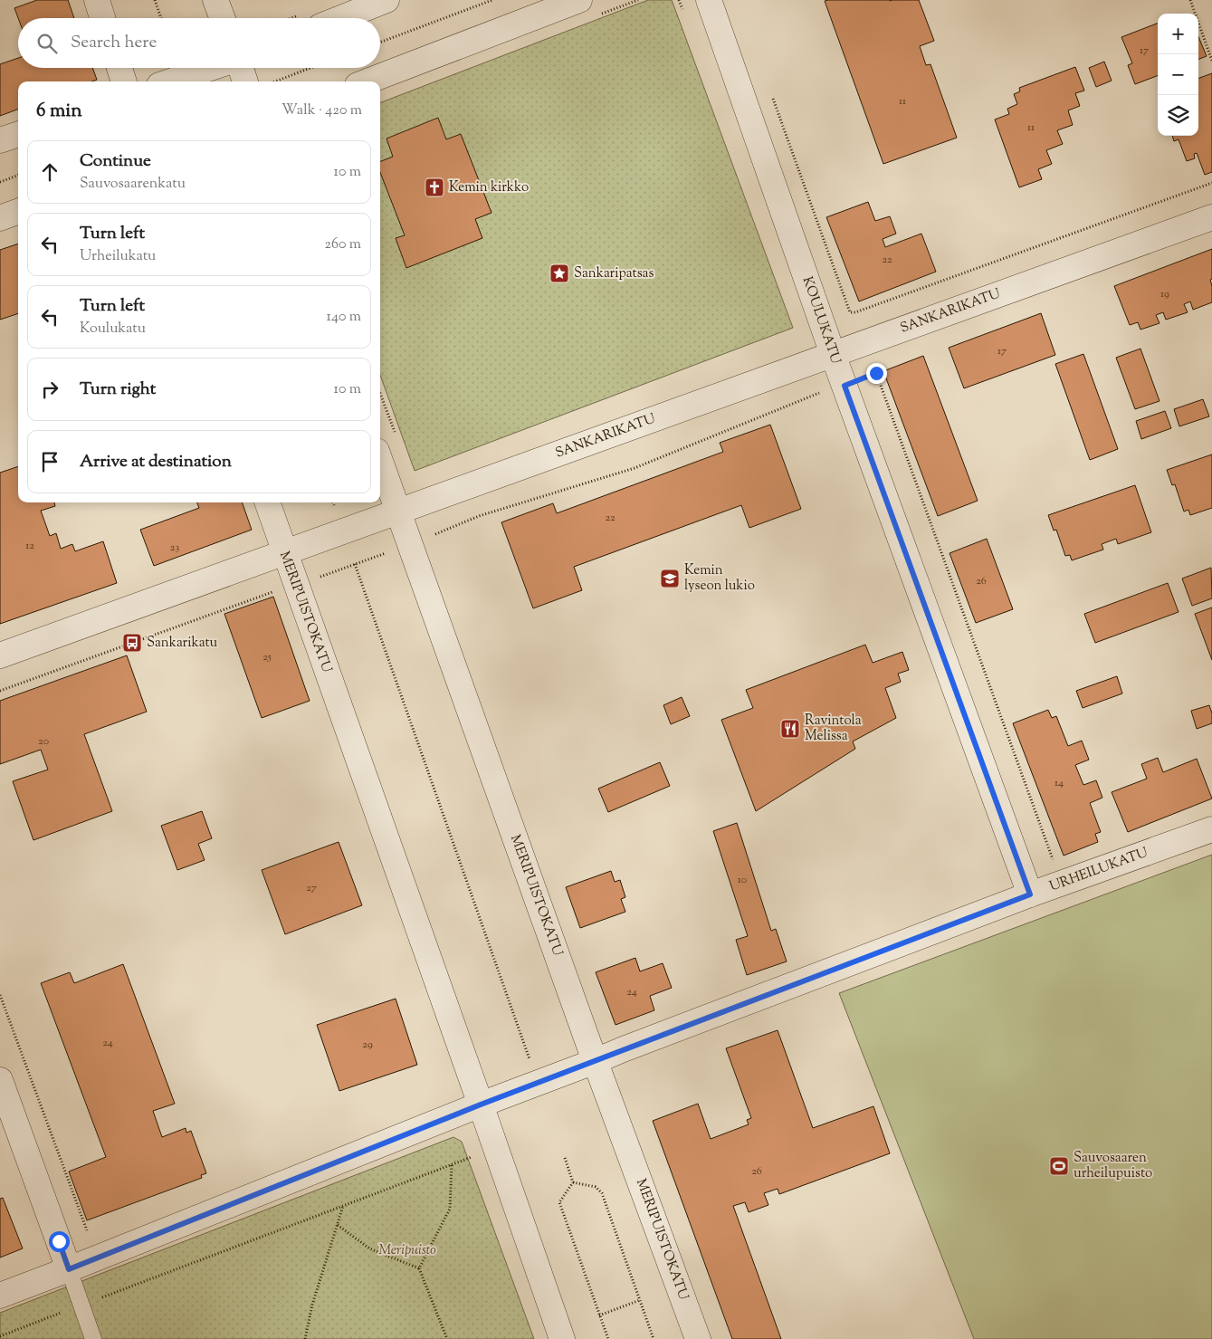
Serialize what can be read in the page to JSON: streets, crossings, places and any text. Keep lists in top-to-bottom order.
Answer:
{
  "streets": {
    "street": [
      "SANKARIKATU",
      "KOULUKATU",
      "MERIPUISTOKATU",
      "URHEILUKATU"
    ]
  },
  "crossings": [
    ["SANKARIKATU", "KOULUKATU"],
    ["SANKARIKATU", "MERIPUISTOKATU"],
    ["KOULUKATU", "URHEILUKATU"],
    ["MERIPUISTOKATU", "URHEILUKATU"]
  ],
  "parks": ["Meripuisto"],
  "places": {
    "church": ["Kemin kirkko"],
    "place": ["Sankaripatsas"],
    "school or university": ["Kemin lyseon lukio"],
    "bus stop": ["Sankarikatu"],
    "restaurant": ["Ravintola Melissa"],
    "sports": ["Sauvosaaren urheilupuisto"]
  },
  "house_numbers": [
    "17",
    "11",
    "11",
    "22",
    "19",
    "17",
    "22",
    "12",
    "23",
    "26",
    "25",
    "20",
    "14",
    "10",
    "27",
    "24",
    "24",
    "29",
    "26"
  ],
  "page": {
    "map_buttons": ["+", "−"],
    "search": "Search here",
    "heading": ["6 min", "Walk · 420 m"],
    "list": [
      ["Continue", "Sauvosaarenkatu", "10 m"],
      ["Turn left", "Urheilukatu", "260 m"],
      ["Turn left", "Koulukatu", "140 m"],
      ["Turn right", "10 m"],
      "Arrive at destination"
    ]
  }
}
